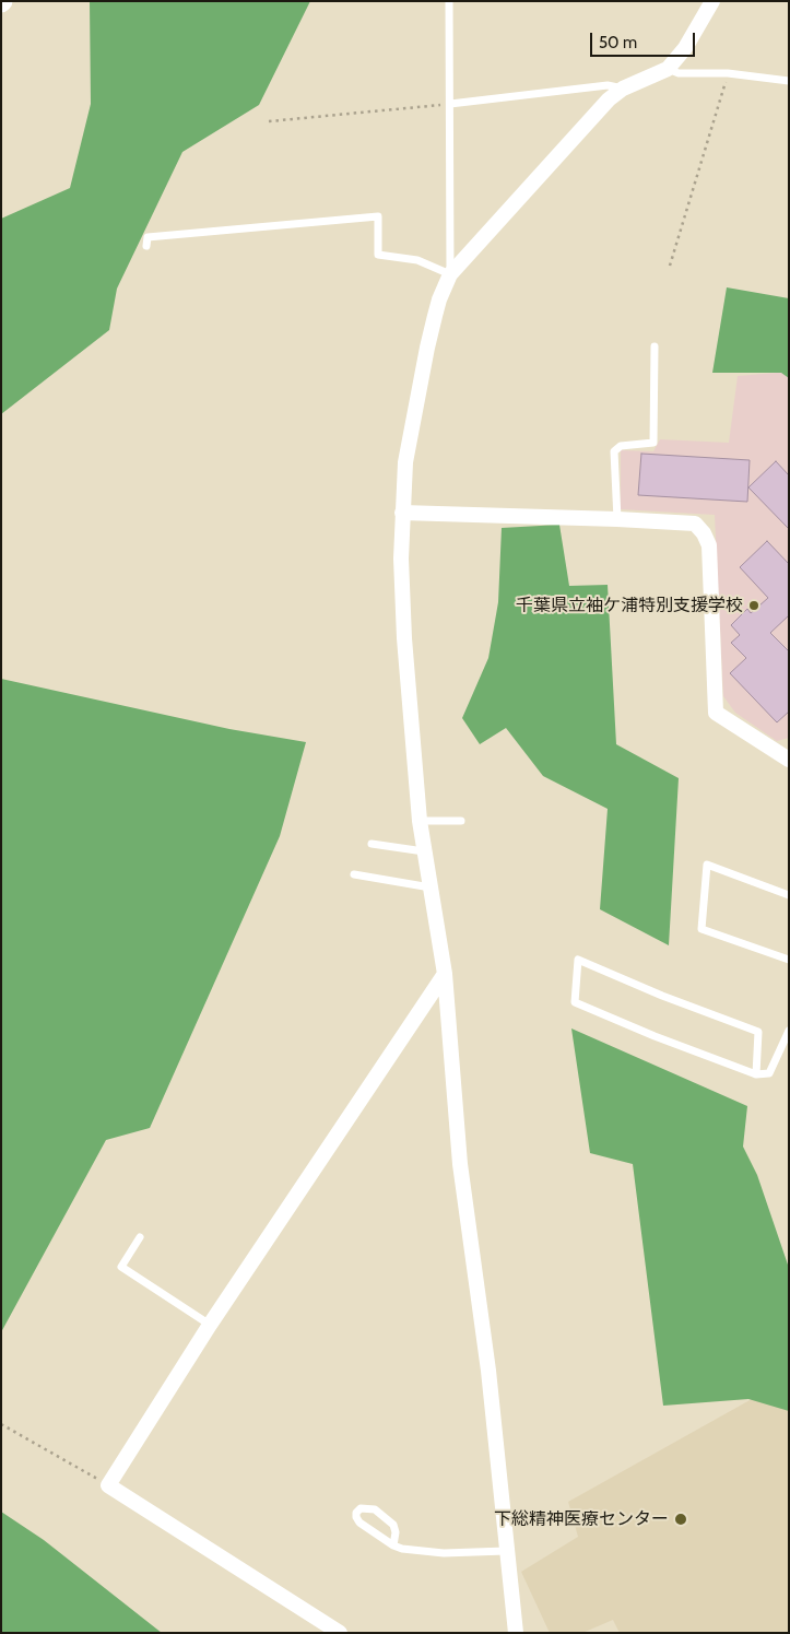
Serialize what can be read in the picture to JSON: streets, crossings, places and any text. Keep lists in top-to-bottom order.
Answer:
{
  "places": ["千葉県立袖ケ浦特別支援学校", "下総精神医療センター"],
  "scale_bar": "50 m"
}
